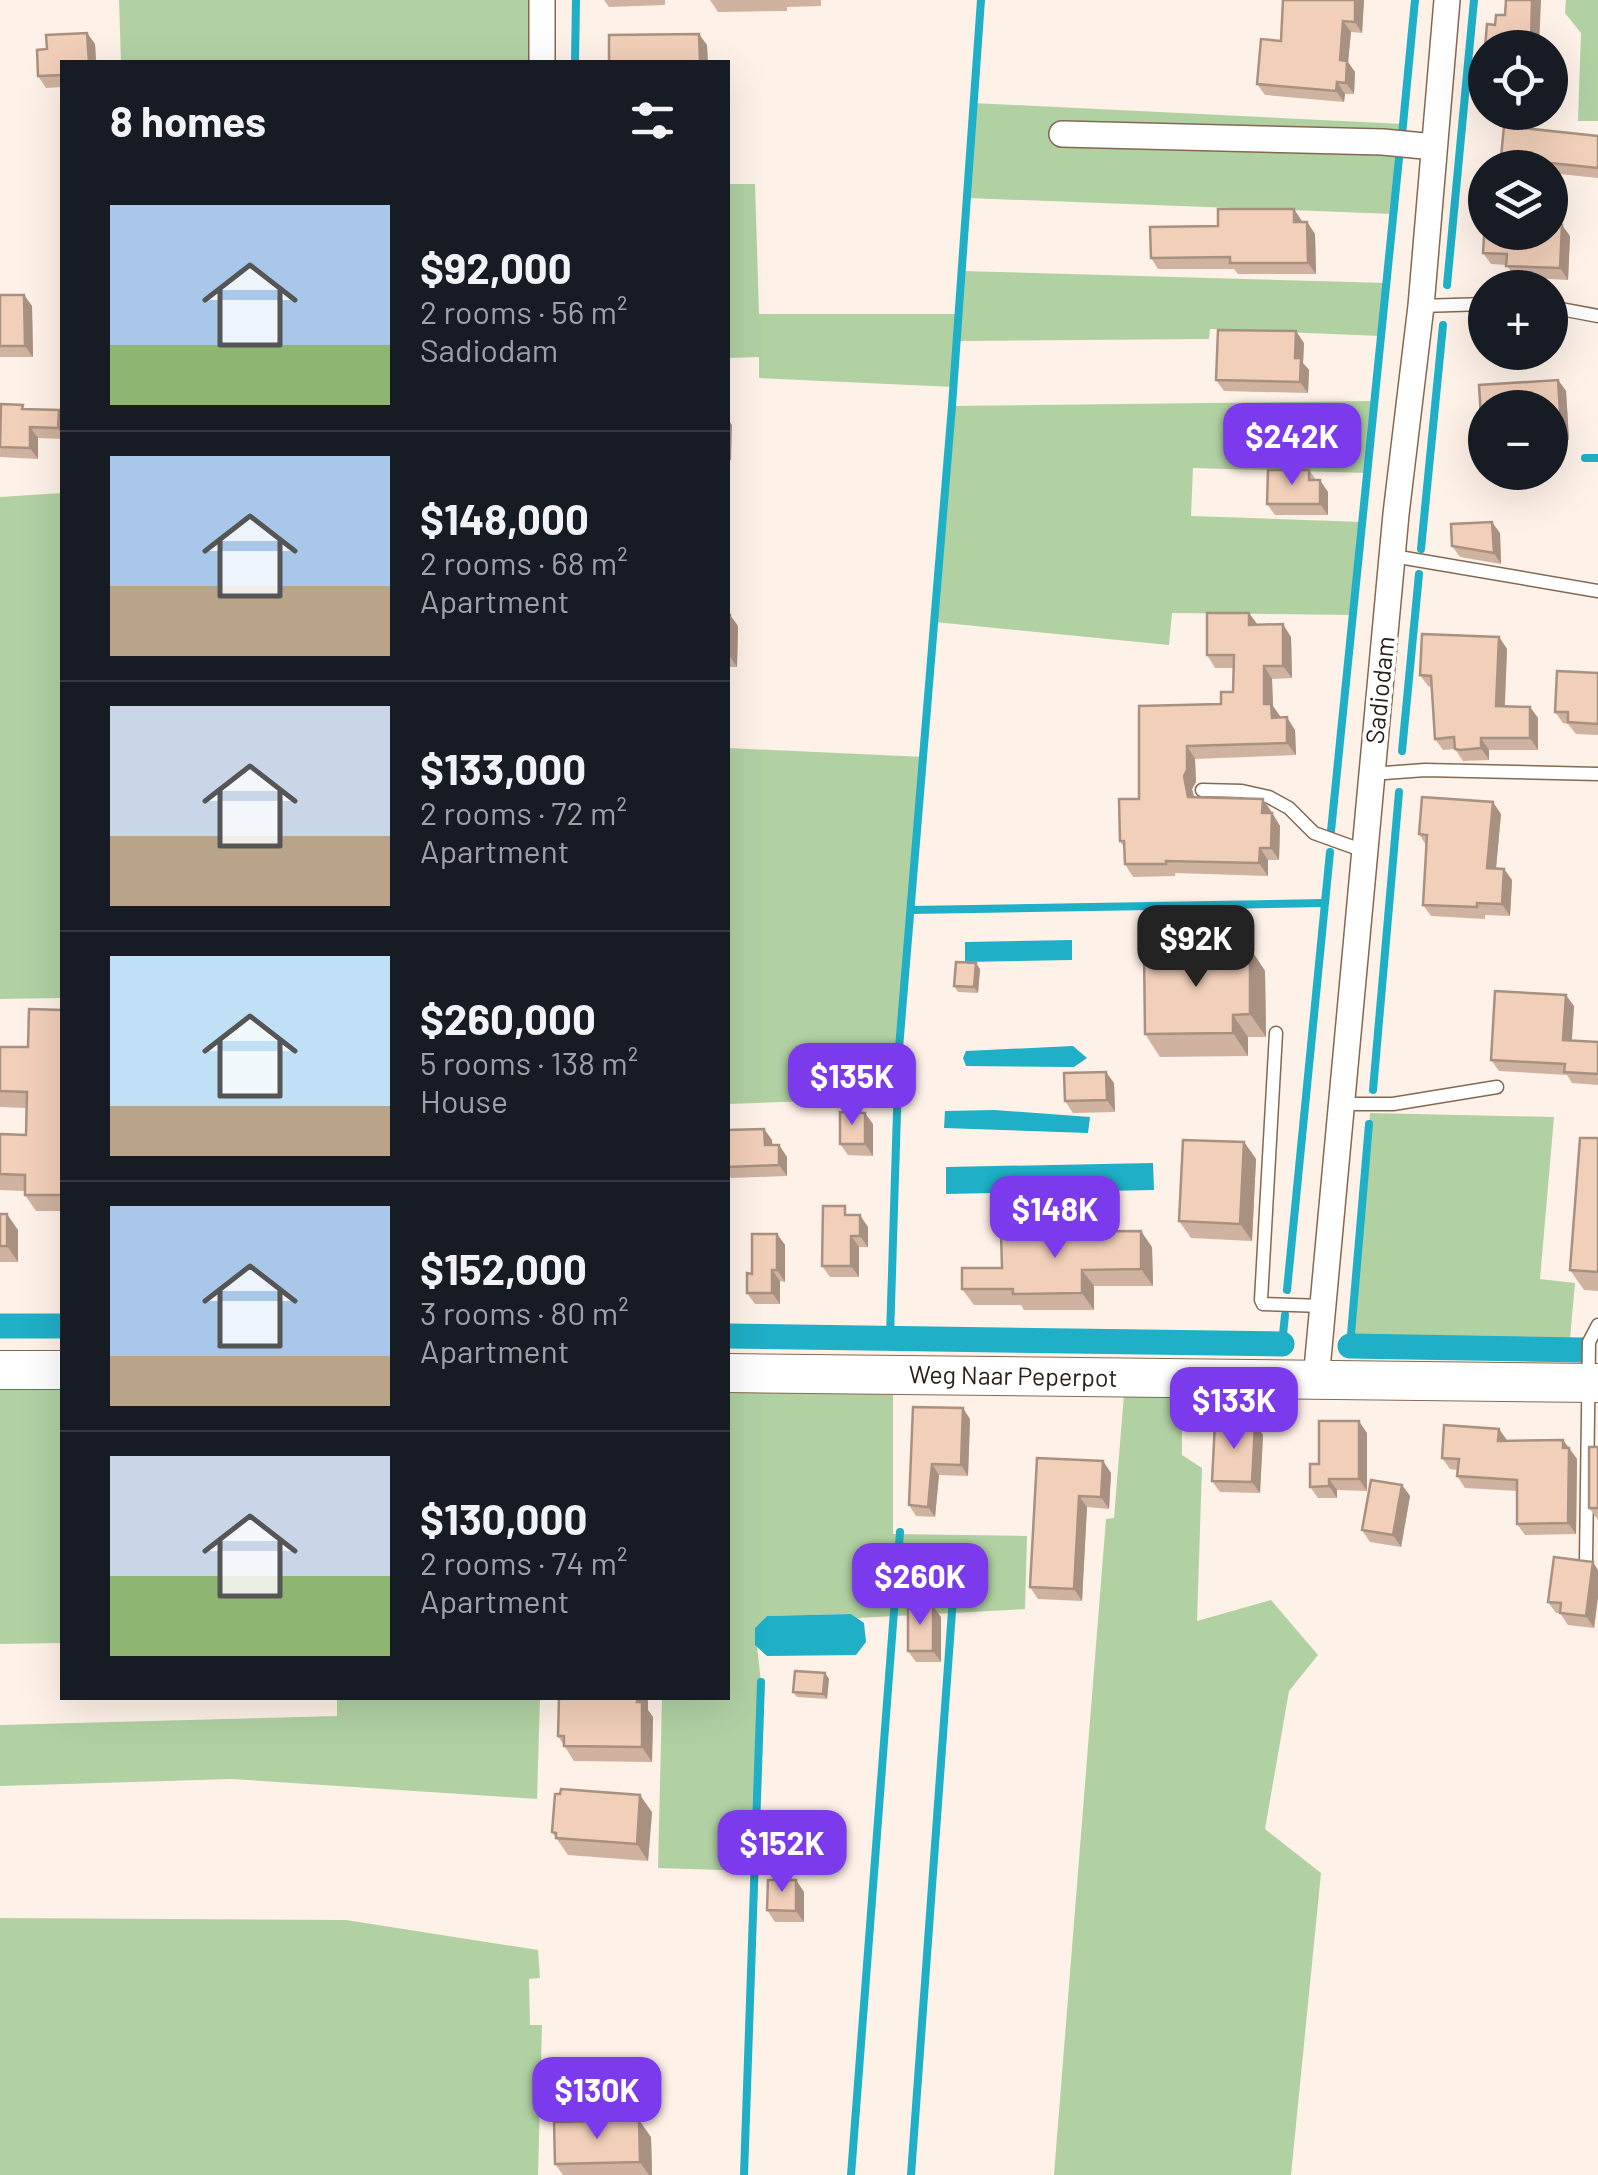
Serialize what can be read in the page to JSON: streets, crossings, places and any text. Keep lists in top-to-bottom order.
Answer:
{
  "streets": {
    "street": ["Sadiodam", "Weg Naar Peperpot"]
  },
  "crossings": [
    ["Sadiodam", "Weg Naar Peperpot"]
  ],
  "page": {
    "map_buttons": ["+", "−"],
    "heading": "8 homes",
    "list": [
      {
        "name": "$92,000",
        "note": "2 rooms · 56 m² · Sadiodam"
      },
      {
        "name": "$148,000",
        "note": "2 rooms · 68 m² · Apartment"
      },
      {
        "name": "$133,000",
        "note": "2 rooms · 72 m² · Apartment"
      },
      {
        "name": "$260,000",
        "note": "5 rooms · 138 m² · House"
      },
      {
        "name": "$152,000",
        "note": "3 rooms · 80 m² · Apartment"
      },
      {
        "name": "$130,000",
        "note": "2 rooms · 74 m² · Apartment"
      }
    ],
    "price": [
      "$242K",
      "$92K",
      "$135K",
      "$148K",
      "$133K",
      "$260K",
      "$152K",
      "$130K"
    ]
  }
}
